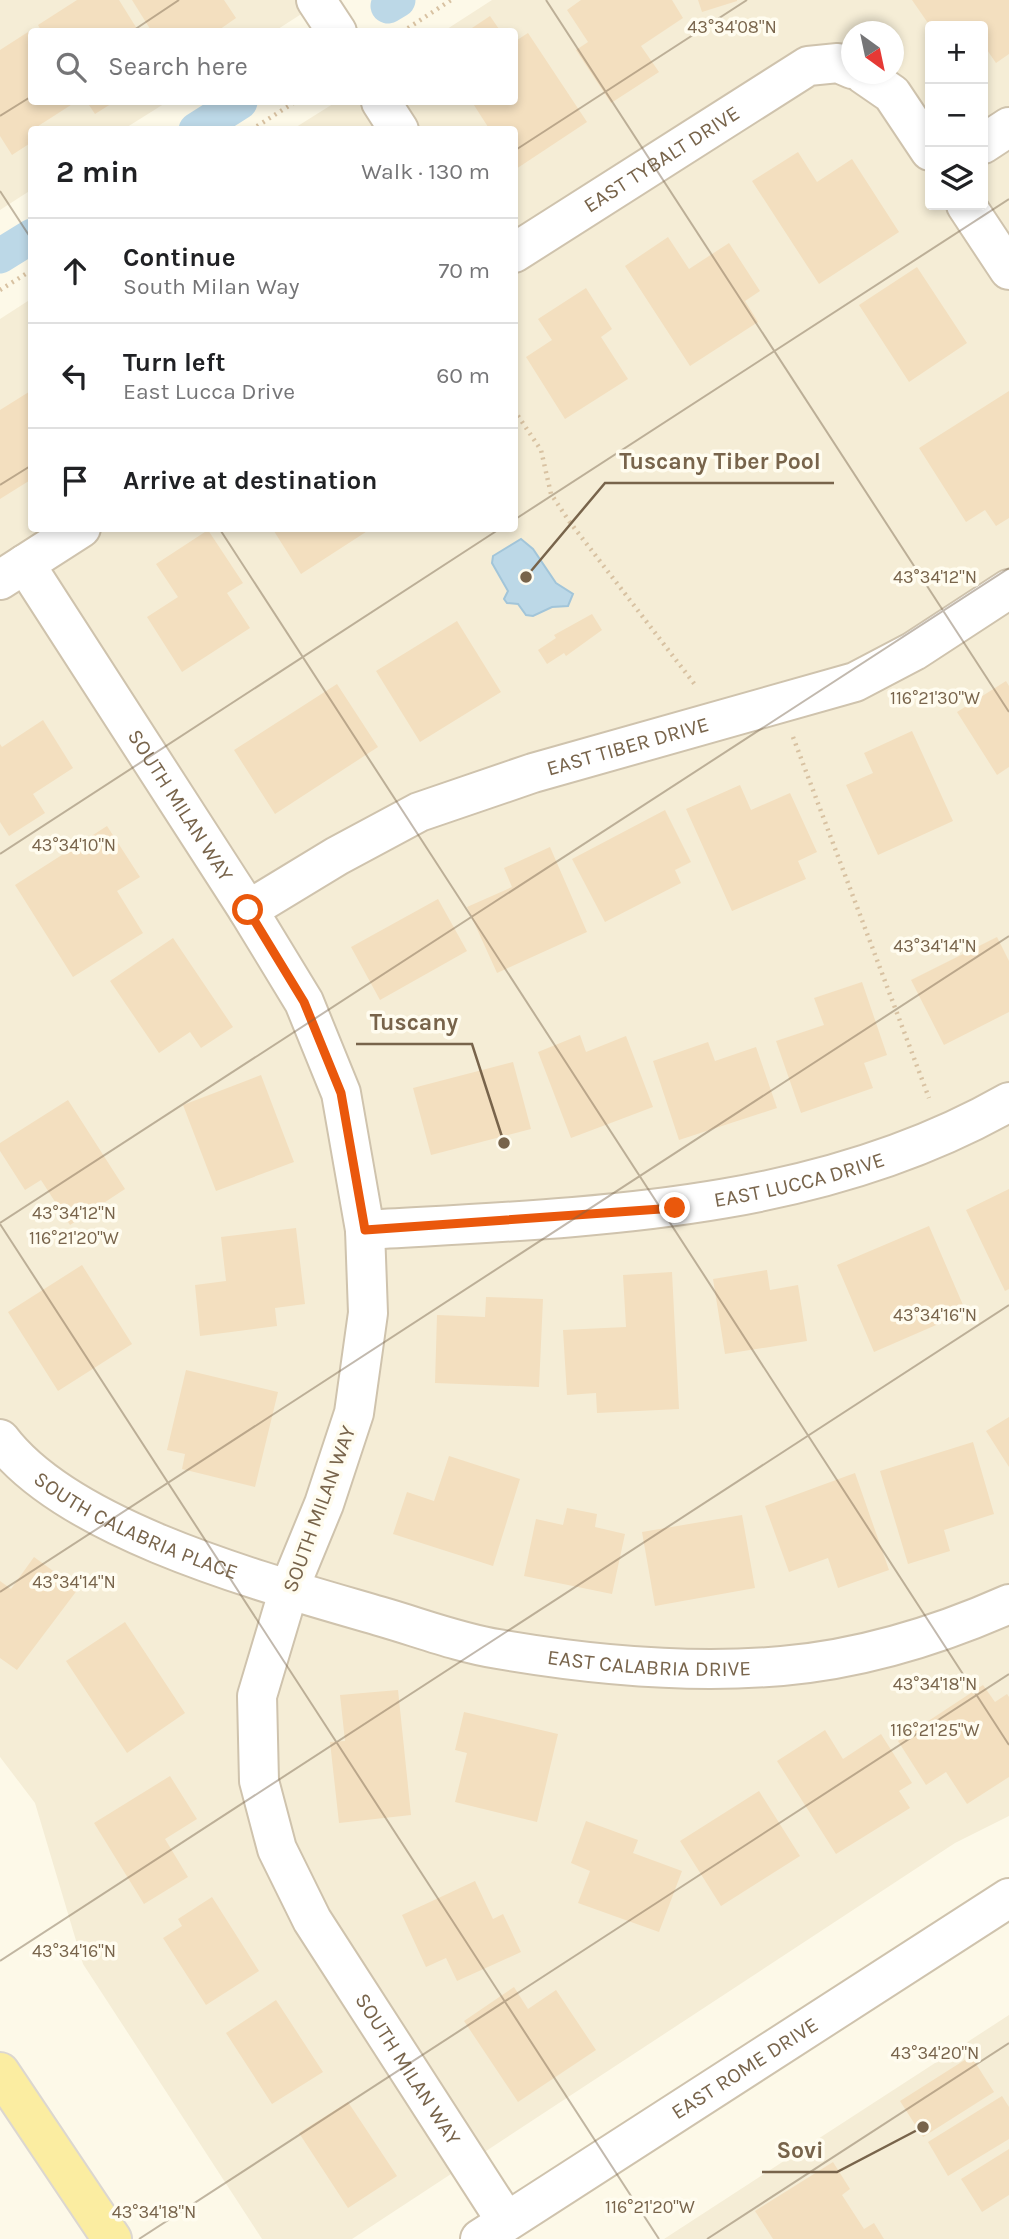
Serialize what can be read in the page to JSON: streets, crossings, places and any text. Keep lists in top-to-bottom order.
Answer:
{
  "streets": {
    "street": [
      "EAST TYBALT DRIVE",
      "EAST TIBER DRIVE",
      "SOUTH MILAN WAY",
      "EAST LUCCA DRIVE",
      "SOUTH CALABRIA PLACE",
      "EAST CALABRIA DRIVE",
      "EAST ROME DRIVE"
    ]
  },
  "crossings": [
    ["EAST TIBER DRIVE", "SOUTH MILAN WAY"],
    ["SOUTH MILAN WAY", "EAST LUCCA DRIVE"],
    ["SOUTH MILAN WAY", "SOUTH CALABRIA PLACE"],
    ["SOUTH MILAN WAY", "EAST CALABRIA DRIVE"],
    ["SOUTH MILAN WAY", "EAST ROME DRIVE"],
    ["SOUTH CALABRIA PLACE", "EAST CALABRIA DRIVE"]
  ],
  "places": ["Tuscany Tiber Pool", "Tuscany", "Sovi"],
  "north": "bottom right",
  "page": {
    "map_buttons": ["+", "−"],
    "search": "Search here",
    "heading": ["2 min", "Walk · 130 m"],
    "list": [
      ["Continue", "South Milan Way", "70 m"],
      ["Turn left", "East Lucca Drive", "60 m"],
      "Arrive at destination"
    ]
  },
  "coordinates": [
    "43°34'08\"N",
    "43°34'12\"N",
    "116°21'30\"W",
    "43°34'10\"N",
    "43°34'14\"N",
    "116°21'20\"W",
    "43°34'16\"N",
    "43°34'18\"N",
    "116°21'25\"W",
    "43°34'20\"N"
  ]
}
